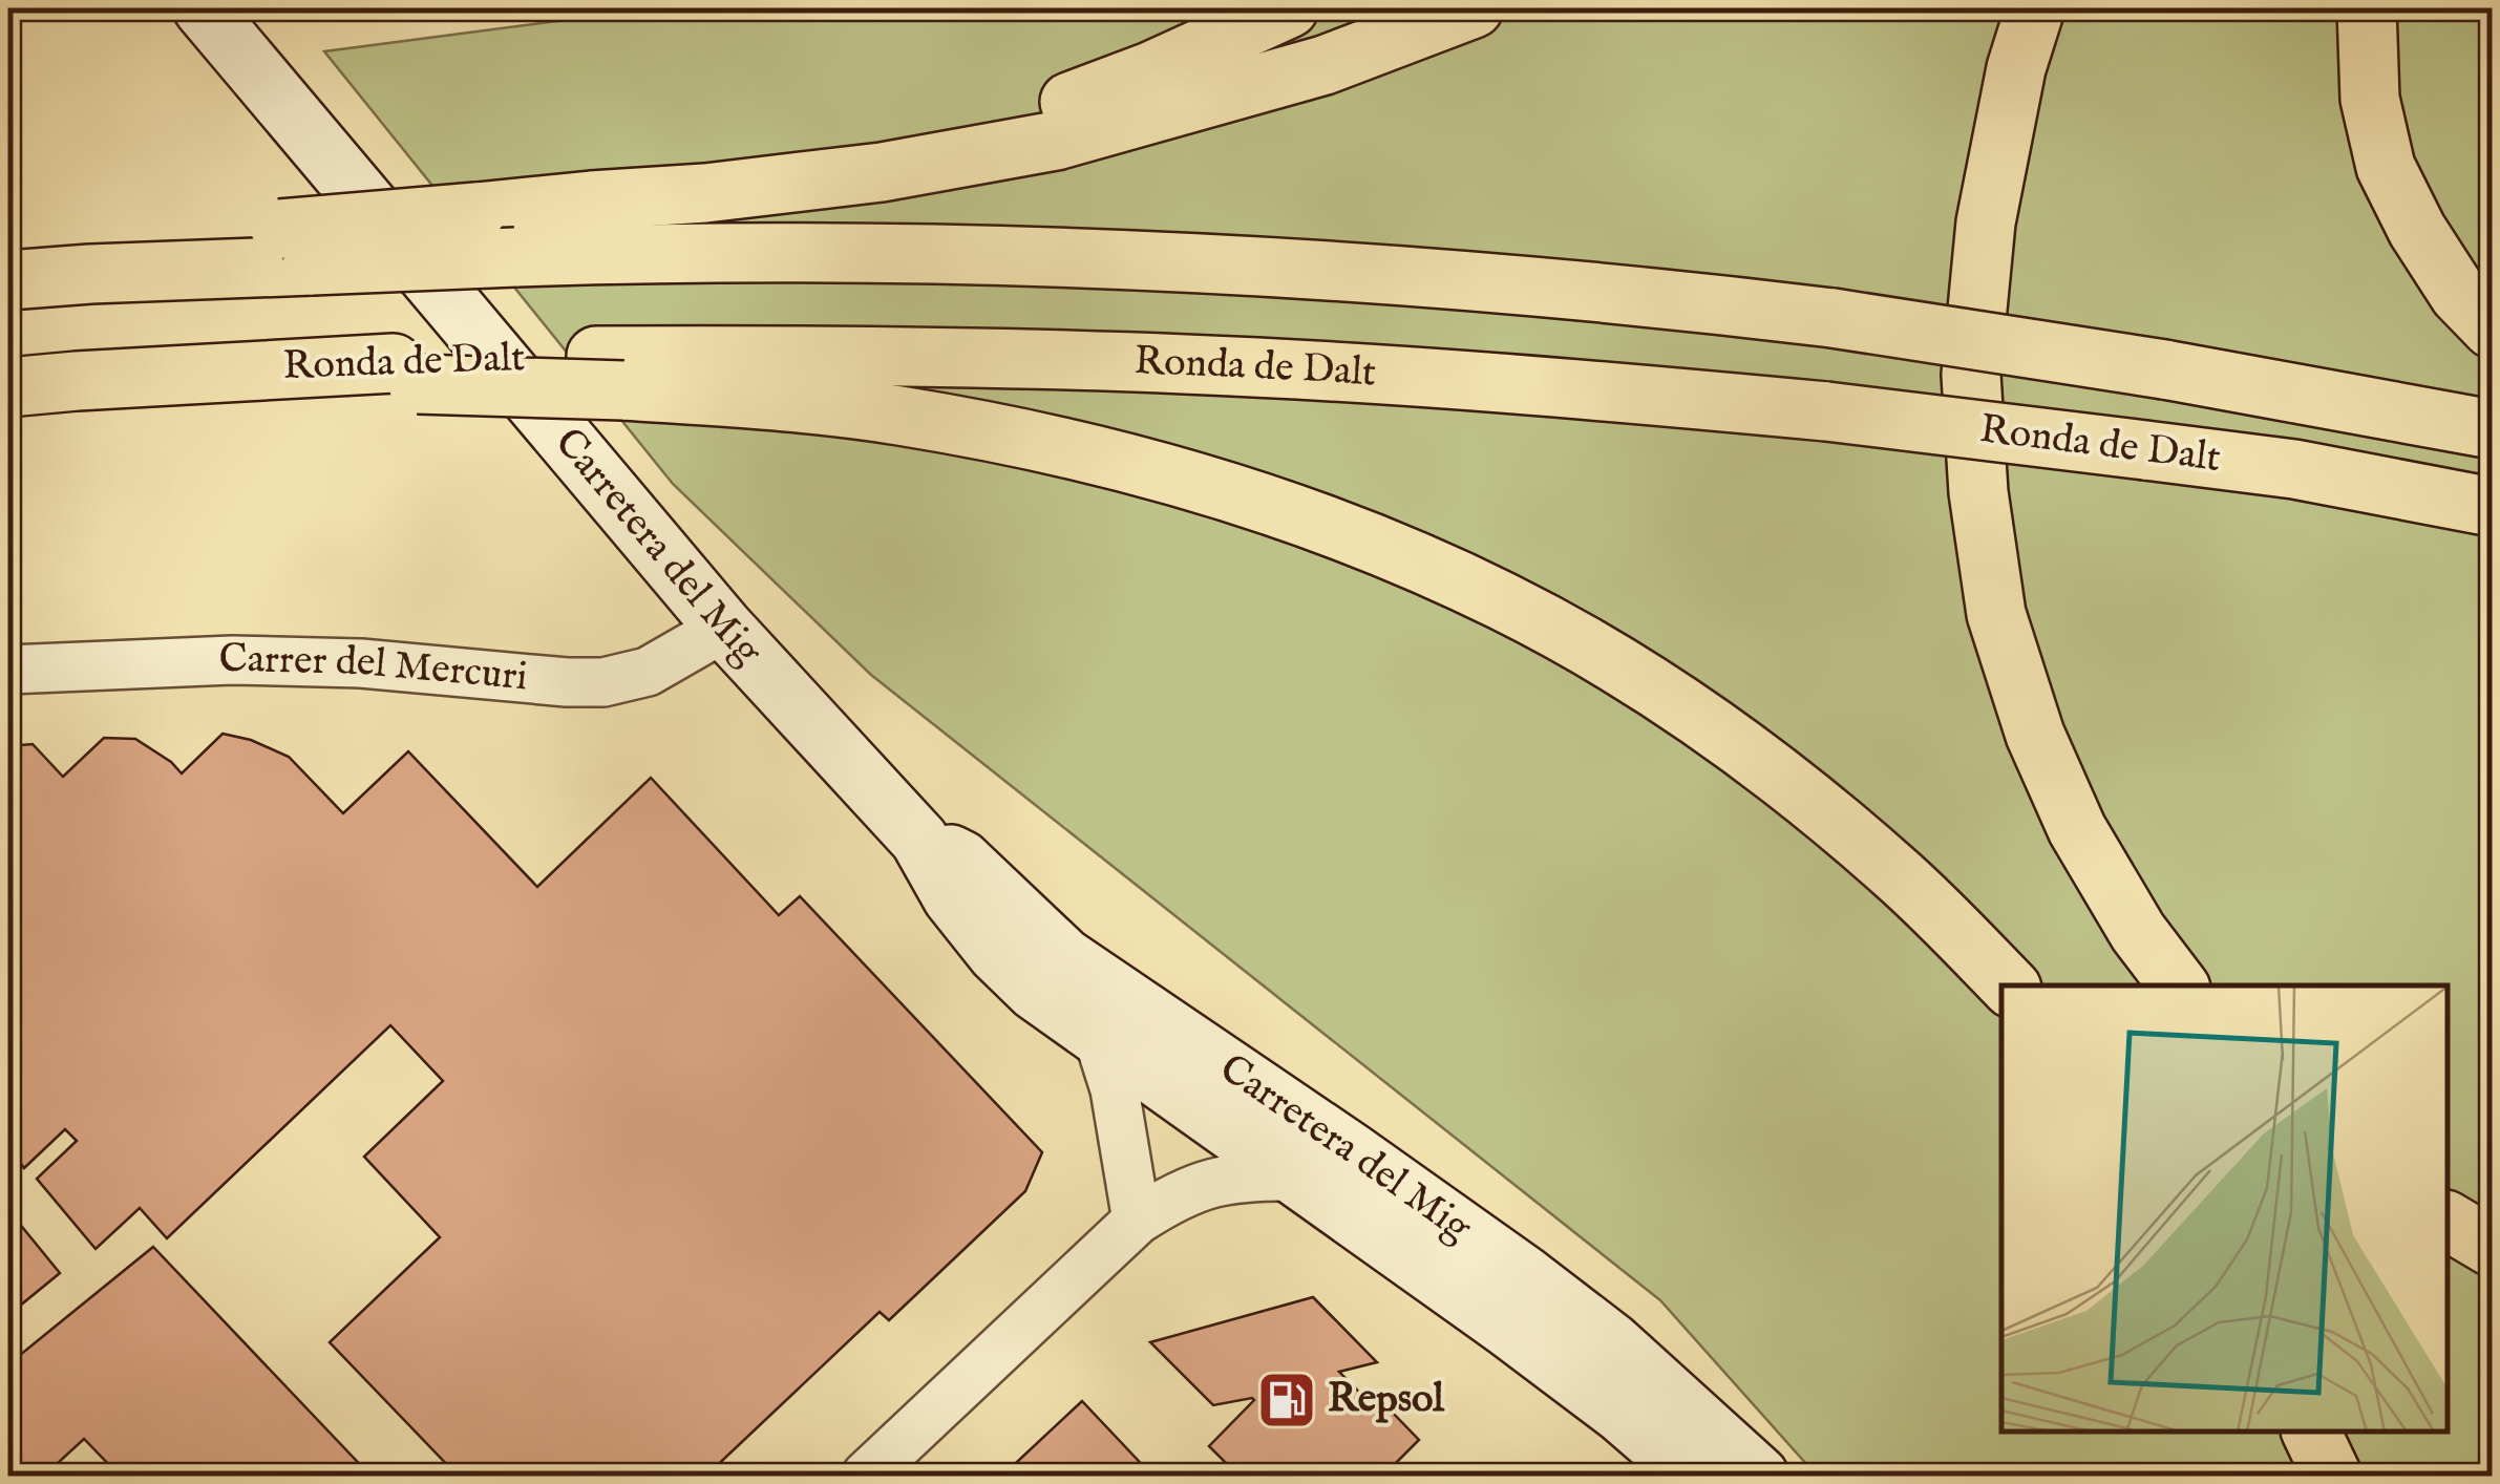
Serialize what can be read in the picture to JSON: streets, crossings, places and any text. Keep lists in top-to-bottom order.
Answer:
{
  "streets": {
    "highway": ["Ronda de Dalt"],
    "street": ["Carretera del Mig", "Carrer del Mercuri"]
  },
  "crossings": [
    ["Carretera del Mig", "Carrer del Mercuri"]
  ],
  "places": {
    "fuel station": ["Repsol"]
  }
}
